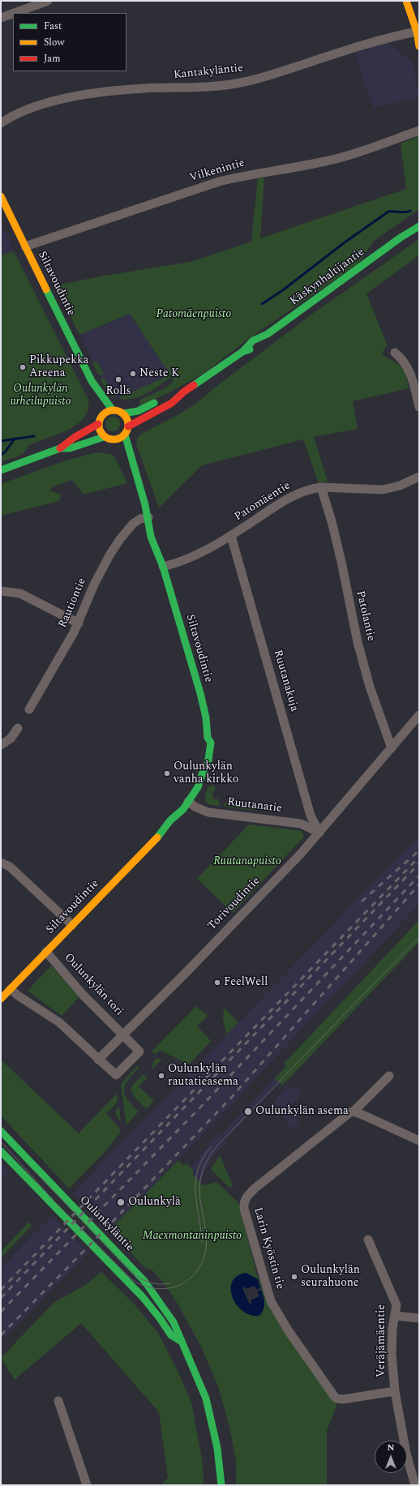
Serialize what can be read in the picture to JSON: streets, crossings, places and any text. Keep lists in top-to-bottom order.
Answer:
{
  "streets": {
    "main road": ["Käskynhaltijantie", "Siltavoudintie", "Oulunkyläntie"],
    "street": [
      "Kantakyläntie",
      "Vilkenintie",
      "Patomäentie",
      "Rautiontie",
      "Patolantie",
      "Ruutanakuja",
      "Ruutanatie",
      "Torivoudintie",
      "Oulunkylän tori",
      "Larin Kyöstin tie",
      "Veräjämäentie"
    ]
  },
  "crossings": [
    ["Vilkenintie", "Siltavoudintie"],
    ["Käskynhaltijantie", "Siltavoudintie"],
    ["Siltavoudintie", "Patomäentie"],
    ["Siltavoudintie", "Rautiontie"],
    ["Siltavoudintie", "Ruutanatie"],
    ["Siltavoudintie", "Oulunkylän tori"],
    ["Patomäentie", "Patolantie"],
    ["Patomäentie", "Ruutanakuja"],
    ["Patolantie", "Torivoudintie"],
    ["Ruutanakuja", "Ruutanatie"],
    ["Ruutanakuja", "Torivoudintie"],
    ["Ruutanatie", "Torivoudintie"],
    ["Torivoudintie", "Oulunkylän tori"],
    ["Larin Kyöstin tie", "Veräjämäentie"]
  ],
  "parks": [
    "Patomäenpuisto",
    "Oulunkylän urheilupuisto",
    "Ruutanapuisto",
    "Maexmontaninpuisto"
  ],
  "places": [
    "Pikkupekka Areena",
    "Neste K",
    "Rolls",
    "Oulunkylän vanha kirkko",
    "FeelWell",
    "Oulunkylän rautatieasema",
    "Oulunkylän asema",
    "Oulunkylä",
    "Oulunkylän seurahuone"
  ],
  "legend": ["Fast", "Slow", "Jam"],
  "north": "top"
}
